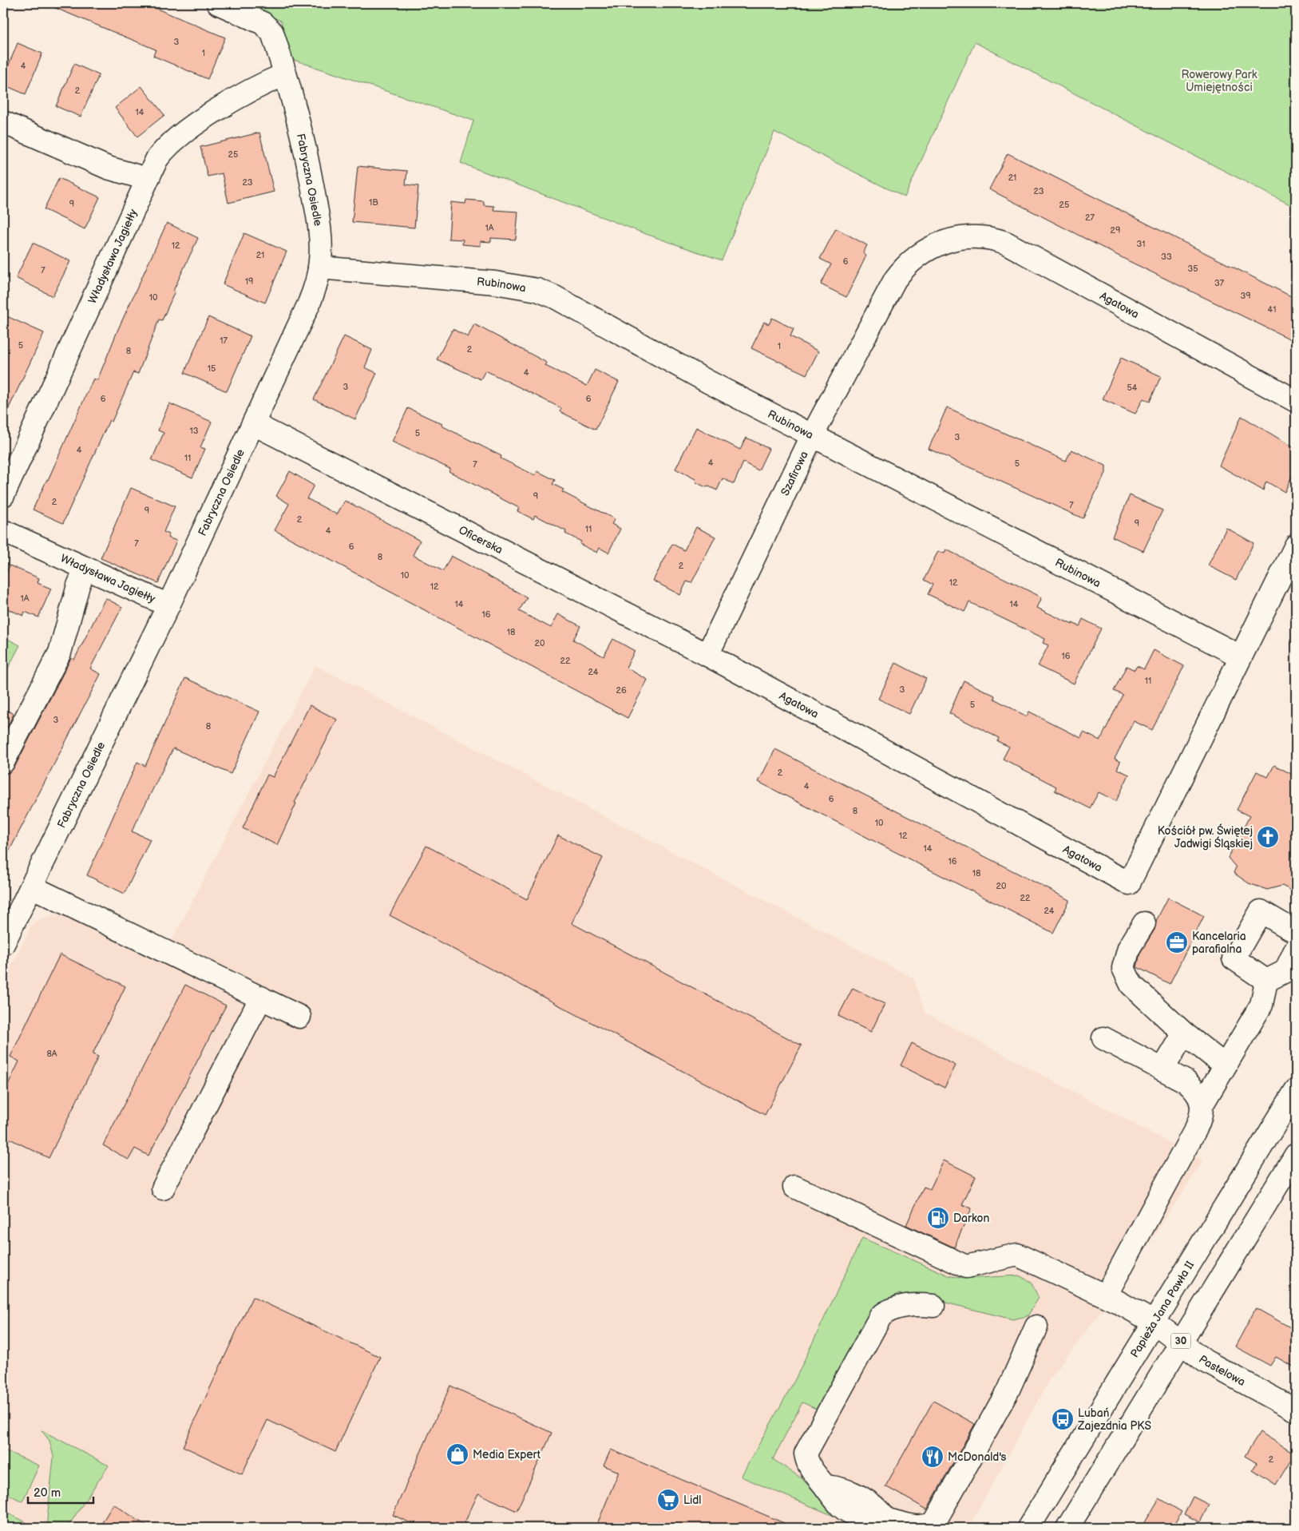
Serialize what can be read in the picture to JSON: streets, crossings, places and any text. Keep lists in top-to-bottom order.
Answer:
{
  "streets": {
    "street": [
      "Fabryczna Osiedle",
      "Władysława Jagiełły",
      "Rubinowa",
      "Agatowa",
      "Szafirowa",
      "Oficerska",
      "Papieża Jana Pawła II",
      "30",
      "Pastelowa"
    ]
  },
  "crossings": [
    ["Fabryczna Osiedle", "Władysława Jagiełły"],
    ["Fabryczna Osiedle", "Rubinowa"],
    ["Fabryczna Osiedle", "Oficerska"],
    ["Rubinowa", "Agatowa"],
    ["Rubinowa", "Szafirowa"],
    ["Agatowa", "Szafirowa"],
    ["Agatowa", "Oficerska"],
    ["Szafirowa", "Oficerska"],
    ["Papieża Jana Pawła II", "Pastelowa"],
    ["30", "Pastelowa"]
  ],
  "parks": ["Rowerowy Park Umiejętności"],
  "places": {
    "church": ["Kościół pw. Świętej Jadwigi Śląskiej"],
    "office": ["Kancelaria parafialna"],
    "fuel station": ["Darkon"],
    "bus stop": ["Lubań Zajezdnia PKS"],
    "shop": ["Media Expert"],
    "restaurant": ["McDonald's"],
    "supermarket": ["Lidl"]
  },
  "house_numbers": [
    "3",
    "1",
    "4",
    "2",
    "14",
    "25",
    "21",
    "23",
    "23",
    "1B",
    "9",
    "25",
    "27",
    "1A",
    "29",
    "31",
    "12",
    "21",
    "33",
    "6",
    "35",
    "7",
    "19",
    "37",
    "39",
    "10",
    "41",
    "17",
    "5",
    "1",
    "2",
    "8",
    "15",
    "4",
    "3",
    "54",
    "6",
    "6",
    "13",
    "5",
    "3",
    "4",
    "11",
    "4",
    "5",
    "7",
    "9",
    "2",
    "7",
    "9",
    "2",
    "9",
    "11",
    "4",
    "7",
    "6",
    "8",
    "2",
    "10",
    "12",
    "12",
    "1A",
    "14",
    "14",
    "16",
    "18",
    "20",
    "16",
    "22",
    "24",
    "11",
    "3",
    "26",
    "5",
    "3",
    "8",
    "2",
    "4",
    "6",
    "8",
    "10",
    "12",
    "14",
    "16",
    "18",
    "20",
    "22",
    "24",
    "8A",
    "2"
  ],
  "scale_bar": "20 m"
}
